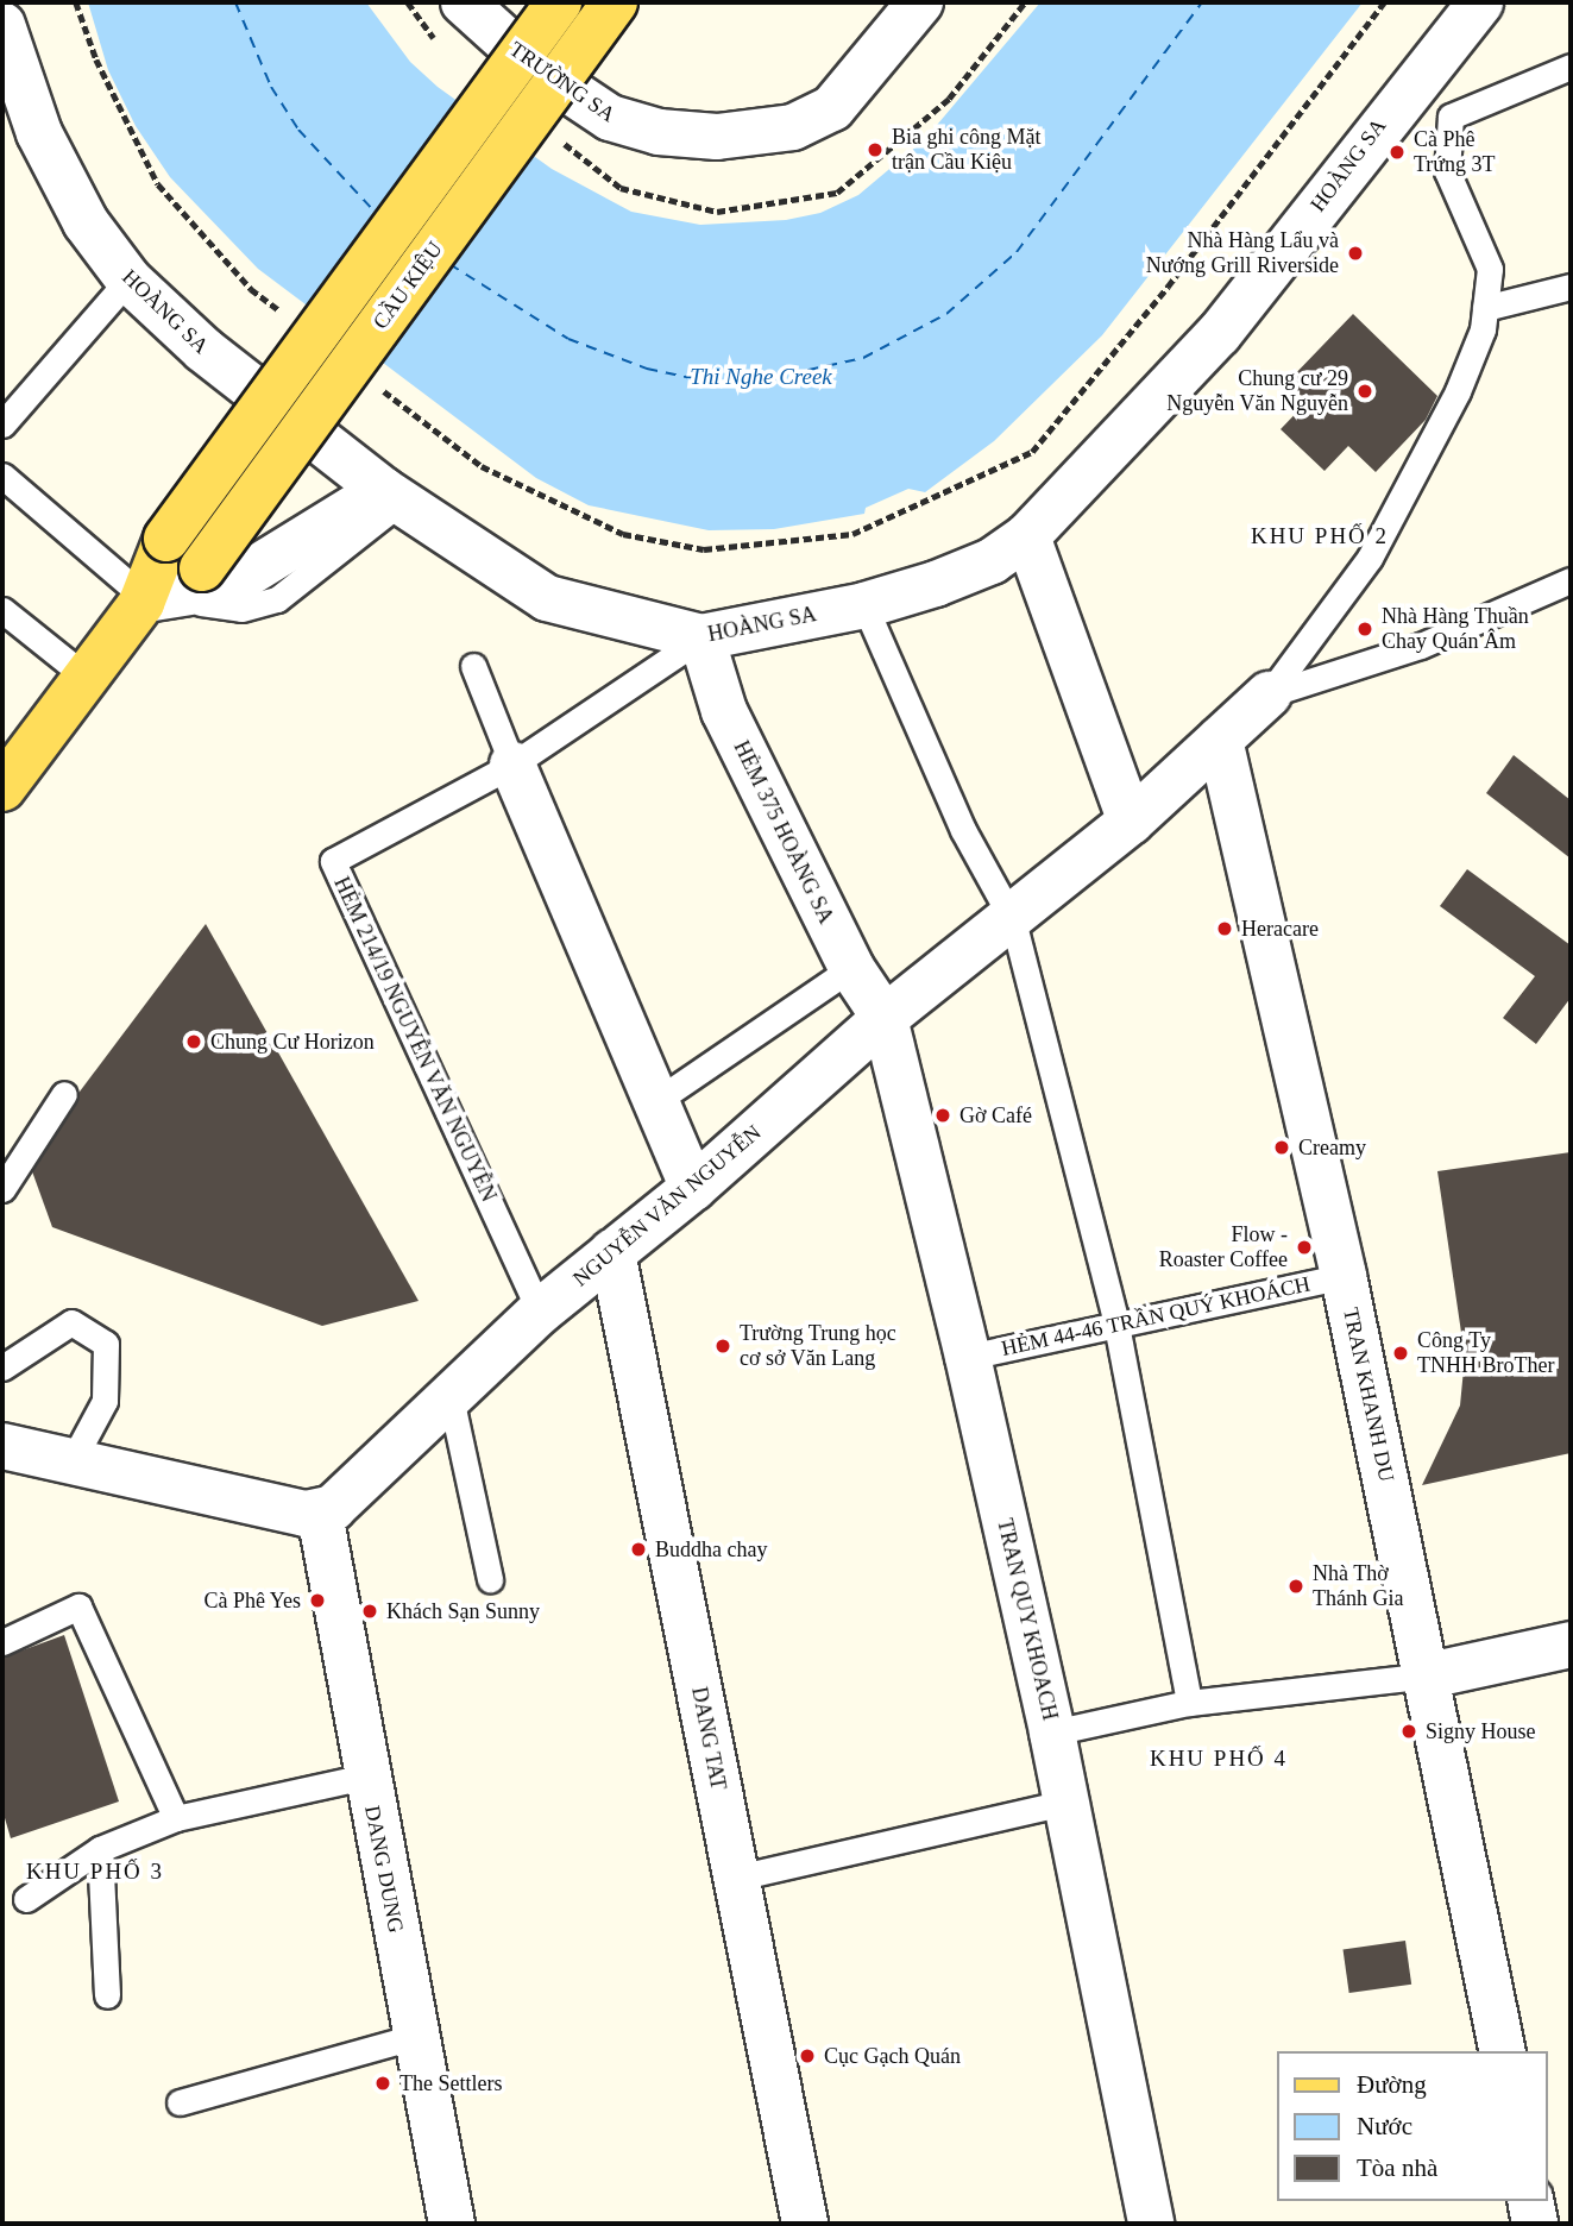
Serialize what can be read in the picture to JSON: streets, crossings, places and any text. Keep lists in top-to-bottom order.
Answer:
{
  "streets": {
    "main road": ["CẦU KIỆU"],
    "street": [
      "TRƯỜNG SA",
      "HOÀNG SA",
      "HẺM 375 HOÀNG SA",
      "NGUYỄN VĂN NGUYỄN",
      "TRAN KHANH DU",
      "TRAN QUY KHOACH",
      "DANG TAT",
      "DANG DUNG"
    ],
    "lane": ["HẺM 214/19 NGUYỄN VĂN NGUYỄN", "HẺM 44-46 TRẦN QUÝ KHOÁCH"]
  },
  "crossings": [
    ["HOÀNG SA", "HẺM 375 HOÀNG SA"],
    ["HOÀNG SA", "HẺM 214/19 NGUYỄN VĂN NGUYỄN"],
    ["HẺM 375 HOÀNG SA", "HẺM 214/19 NGUYỄN VĂN NGUYỄN"],
    ["HẺM 375 HOÀNG SA", "NGUYỄN VĂN NGUYỄN"],
    ["HẺM 375 HOÀNG SA", "TRAN QUY KHOACH"],
    ["HẺM 214/19 NGUYỄN VĂN NGUYỄN", "NGUYỄN VĂN NGUYỄN"],
    ["NGUYỄN VĂN NGUYỄN", "TRAN KHANH DU"],
    ["NGUYỄN VĂN NGUYỄN", "TRAN QUY KHOACH"],
    ["NGUYỄN VĂN NGUYỄN", "DANG TAT"],
    ["NGUYỄN VĂN NGUYỄN", "DANG DUNG"],
    ["HẺM 44-46 TRẦN QUÝ KHOÁCH", "TRAN KHANH DU"],
    ["HẺM 44-46 TRẦN QUÝ KHOÁCH", "TRAN QUY KHOACH"]
  ],
  "districts": ["KHU PHỐ 2", "KHU PHỐ 4", "KHU PHỐ 3"],
  "water": ["Thi Nghe Creek"],
  "places": [
    "Bia ghi công Mặt trận Cầu Kiệu",
    "Cà Phê Trứng 3T",
    "Nhà Hàng Lẩu và Nướng Grill Riverside",
    "Chung cư 29 Nguyễn Văn Nguyễn",
    "Nhà Hàng Thuần Chay Quán Âm",
    "Heracare",
    "Chung Cư Horizon",
    "Gờ Café",
    "Creamy",
    "Flow - Roaster Coffee",
    "Trường Trung học cơ sở Văn Lang",
    "Công Ty TNHH BroTher",
    "Buddha chay",
    "Nhà Thờ Thánh Gia",
    "Cà Phê Yes",
    "Khách Sạn Sunny",
    "Signy House",
    "Cục Gạch Quán",
    "The Settlers"
  ],
  "legend": ["Đường", "Nước", "Tòa nhà"]
}
